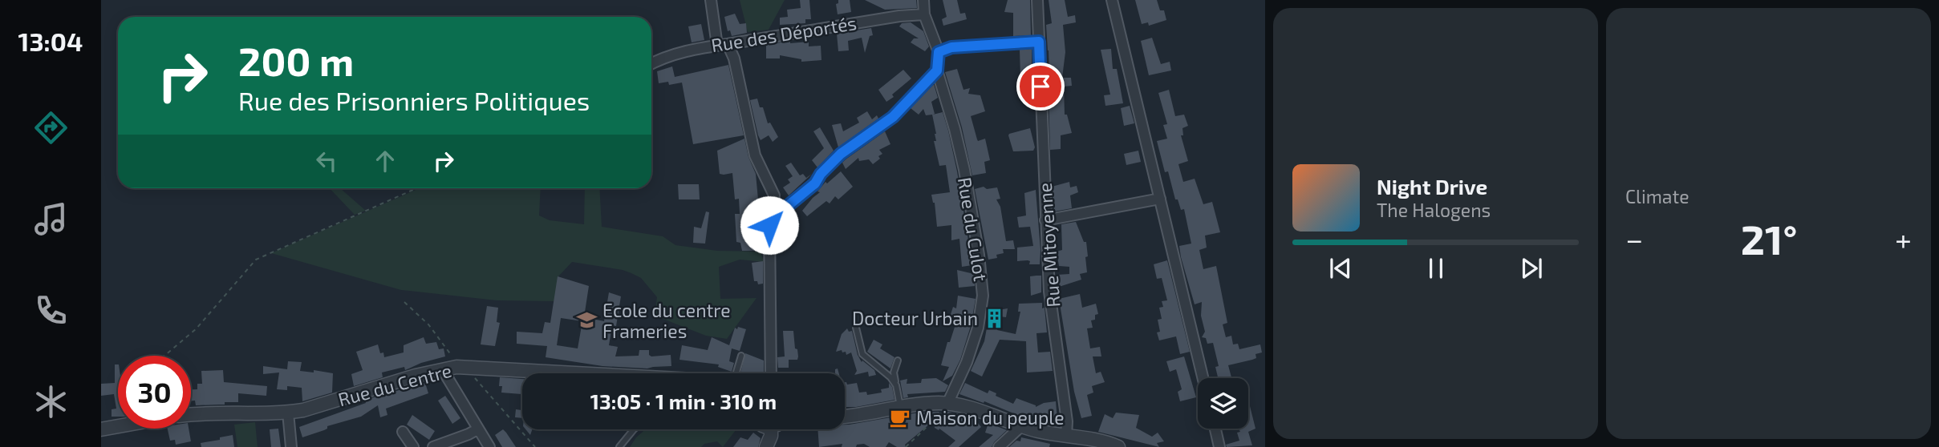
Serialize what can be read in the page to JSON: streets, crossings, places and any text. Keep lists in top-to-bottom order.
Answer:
{
  "streets": {
    "street": [
      "Rue des Déportés",
      "Rue du Culot",
      "Rue Mitoyenne",
      "Rue du Centre"
    ]
  },
  "places": {
    "building": ["Docteur Urbain"],
    "school or university": ["Ecole du centre Frameries"],
    "cafe": ["Maison du peuple"]
  },
  "page": {
    "tabs": "13:04",
    "tile": "Climate",
    "turn": ["200 m", "Rue des Prisonniers Politiques"],
    "song": ["Night Drive", "The Halogens"],
    "heat": ["−", "21°", "+"],
    "limit": "30",
    "trip": "13:05 · 1 min · 310 m"
  }
}
